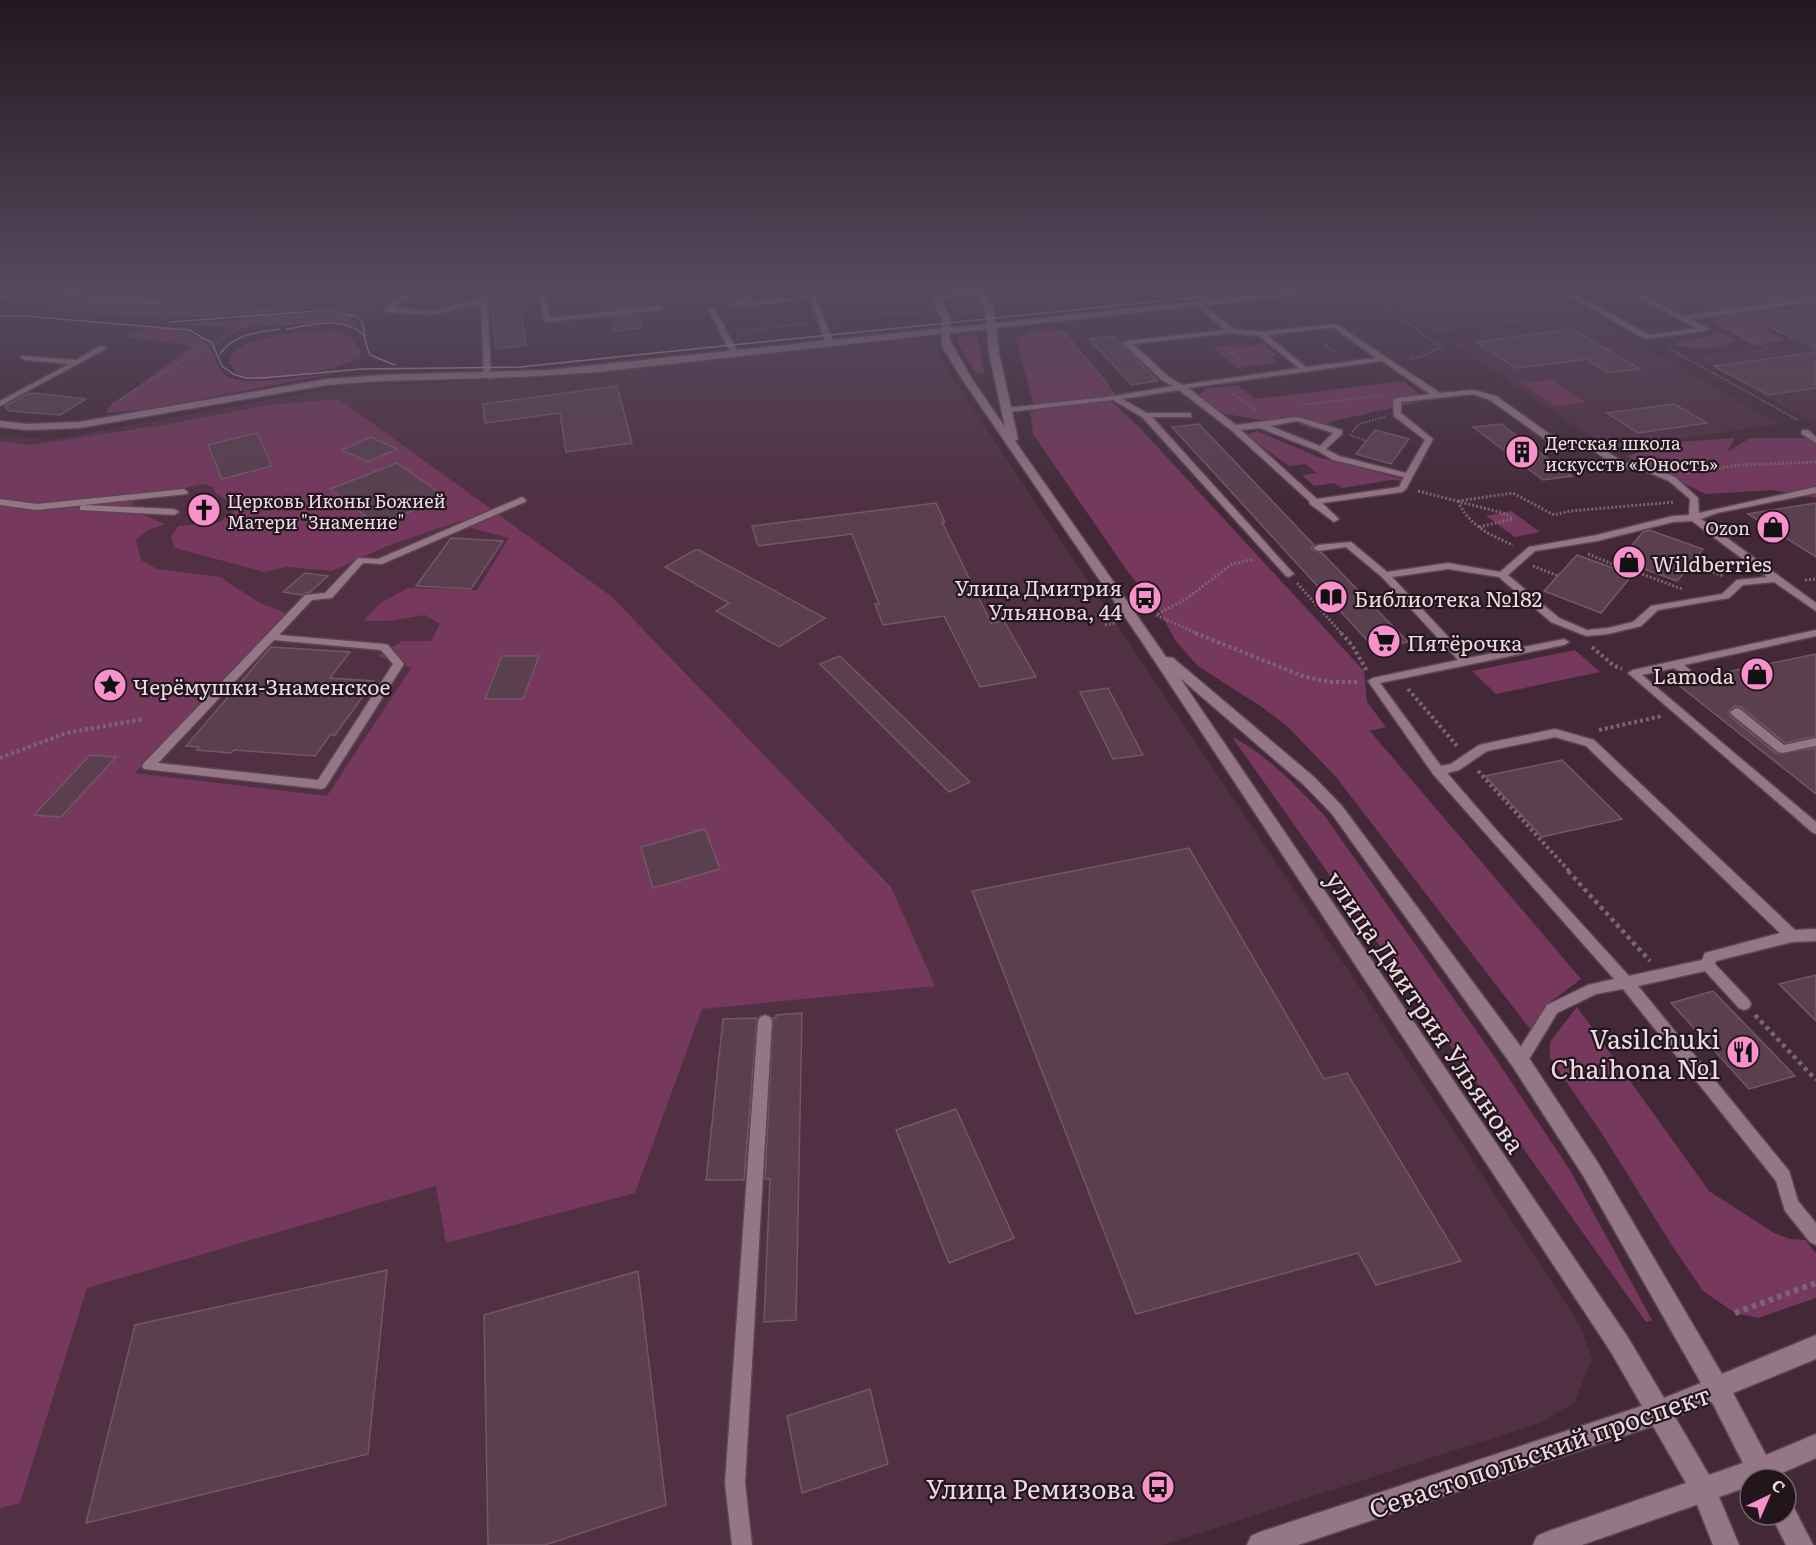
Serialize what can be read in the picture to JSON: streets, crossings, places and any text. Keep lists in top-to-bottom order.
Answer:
{
  "streets": {
    "main road": ["улица Дмитрия Ульянова", "Севастопольский проспект"]
  },
  "crossings": [
    ["улица Дмитрия Ульянова", "Севастопольский проспект"]
  ],
  "places": {
    "building": ["Детская школа искусств «Юность»"],
    "church": ["Церковь Иконы Божией Матери \"Знамение\""],
    "shop": ["Ozon", "Wildberries", "Lamoda"],
    "library": ["Библиотека №182"],
    "bus stop": ["Улица Дмитрия Ульянова, 44", "Улица Ремизова"],
    "supermarket": ["Пятёрочка"],
    "place": ["Черёмушки-Знаменское"],
    "restaurant": ["Vasilchuki Chaihona №1"]
  },
  "north": "top right"
}
